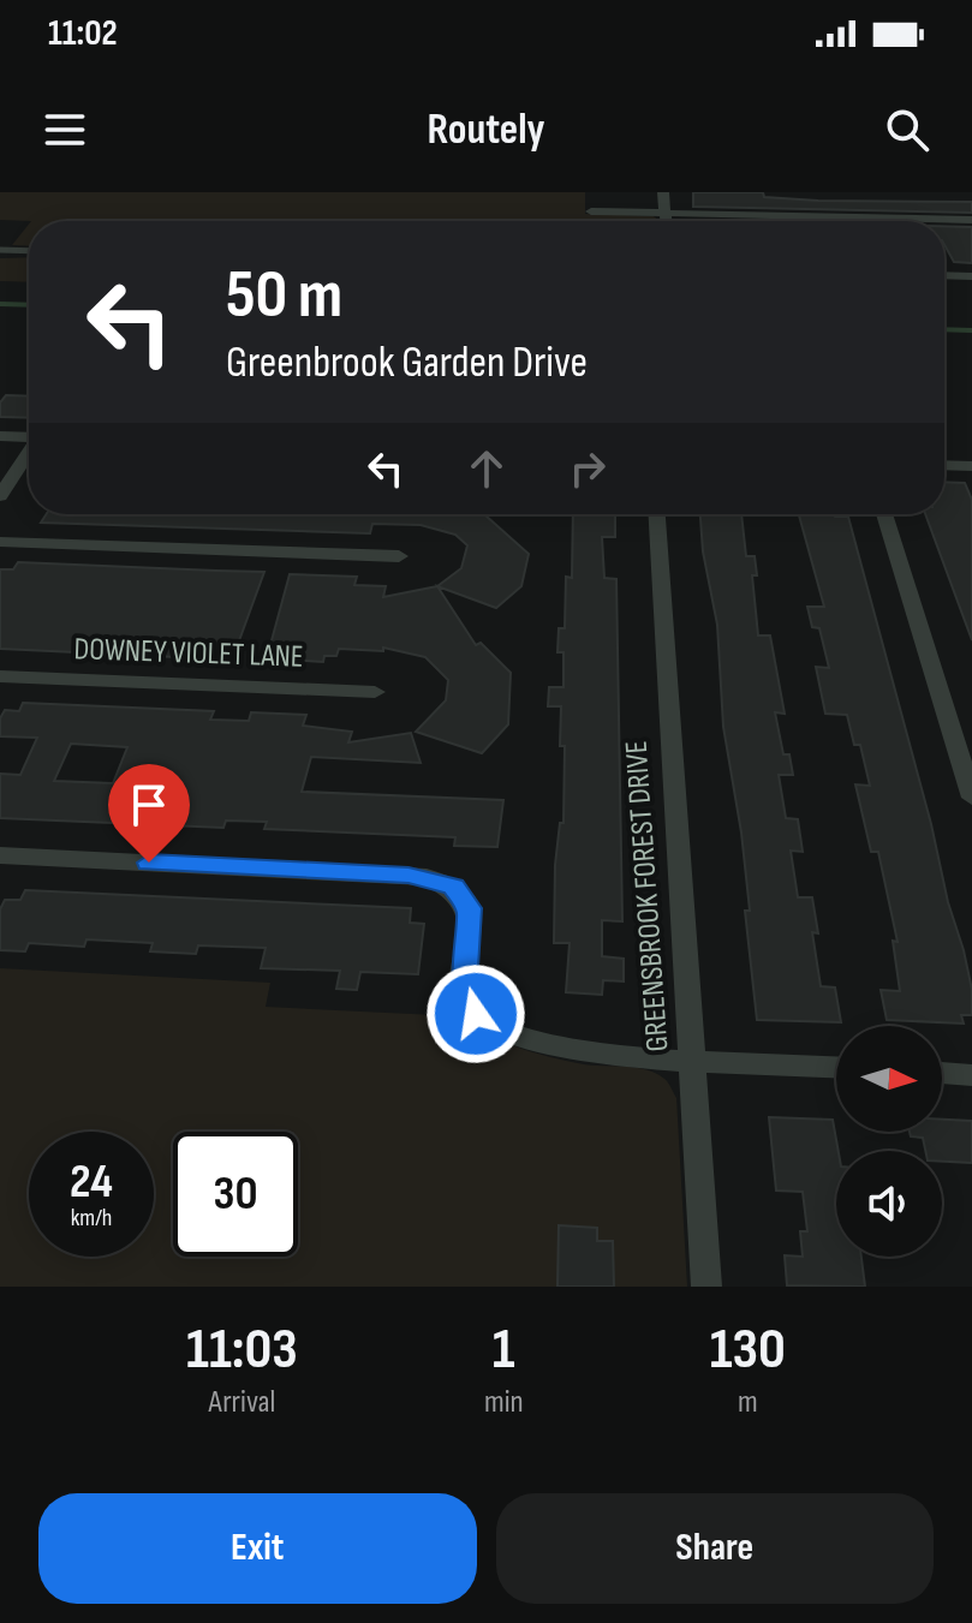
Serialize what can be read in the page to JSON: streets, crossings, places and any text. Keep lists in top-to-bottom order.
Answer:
{
  "streets": {
    "street": ["DOWNEY VIOLET LANE", "GREENSBROOK FOREST DRIVE"]
  },
  "north": "right",
  "page": {
    "status": "11:02",
    "header": "Routely",
    "turn": ["50 m", "Greenbrook Garden Drive"],
    "speed": "24 km/h",
    "limit": "30",
    "eta": [
      "11:03",
      "Arrival",
      "1",
      "min",
      "130",
      "m"
    ],
    "buttons": ["Exit", "Share"]
  }
}
